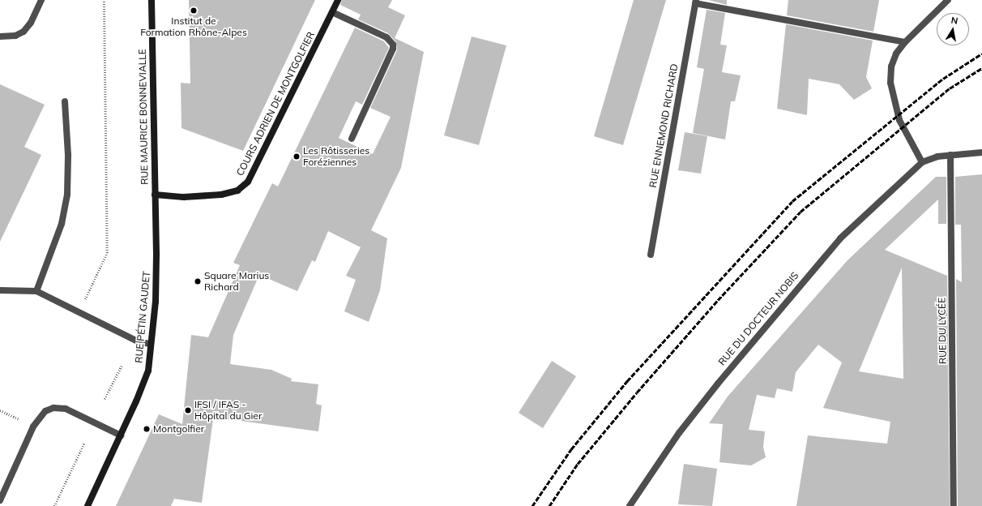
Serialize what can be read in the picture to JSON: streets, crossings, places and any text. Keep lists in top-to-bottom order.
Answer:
{
  "streets": {
    "main road": ["COURS ADRIEN DE MONTGOLFIER", "RUE MAURICE BONNEVIALLE", "RUE PÉTIN GAUDET"],
    "street": ["RUE ENNEMOND RICHARD", "RUE DU DOCTEUR NOBIS", "RUE DU LYCÉE"]
  },
  "crossings": [
    ["COURS ADRIEN DE MONTGOLFIER", "RUE MAURICE BONNEVIALLE"],
    ["COURS ADRIEN DE MONTGOLFIER", "RUE PÉTIN GAUDET"],
    ["RUE MAURICE BONNEVIALLE", "RUE PÉTIN GAUDET"]
  ],
  "places": [
    "Institut de Formation Rhône-Alpes",
    "Les Rôtisseries Foréziennes",
    "Square Marius Richard",
    "IFSI / IFAS - Hôpital du Gier",
    "Montgolfier"
  ],
  "north": "top"
}
